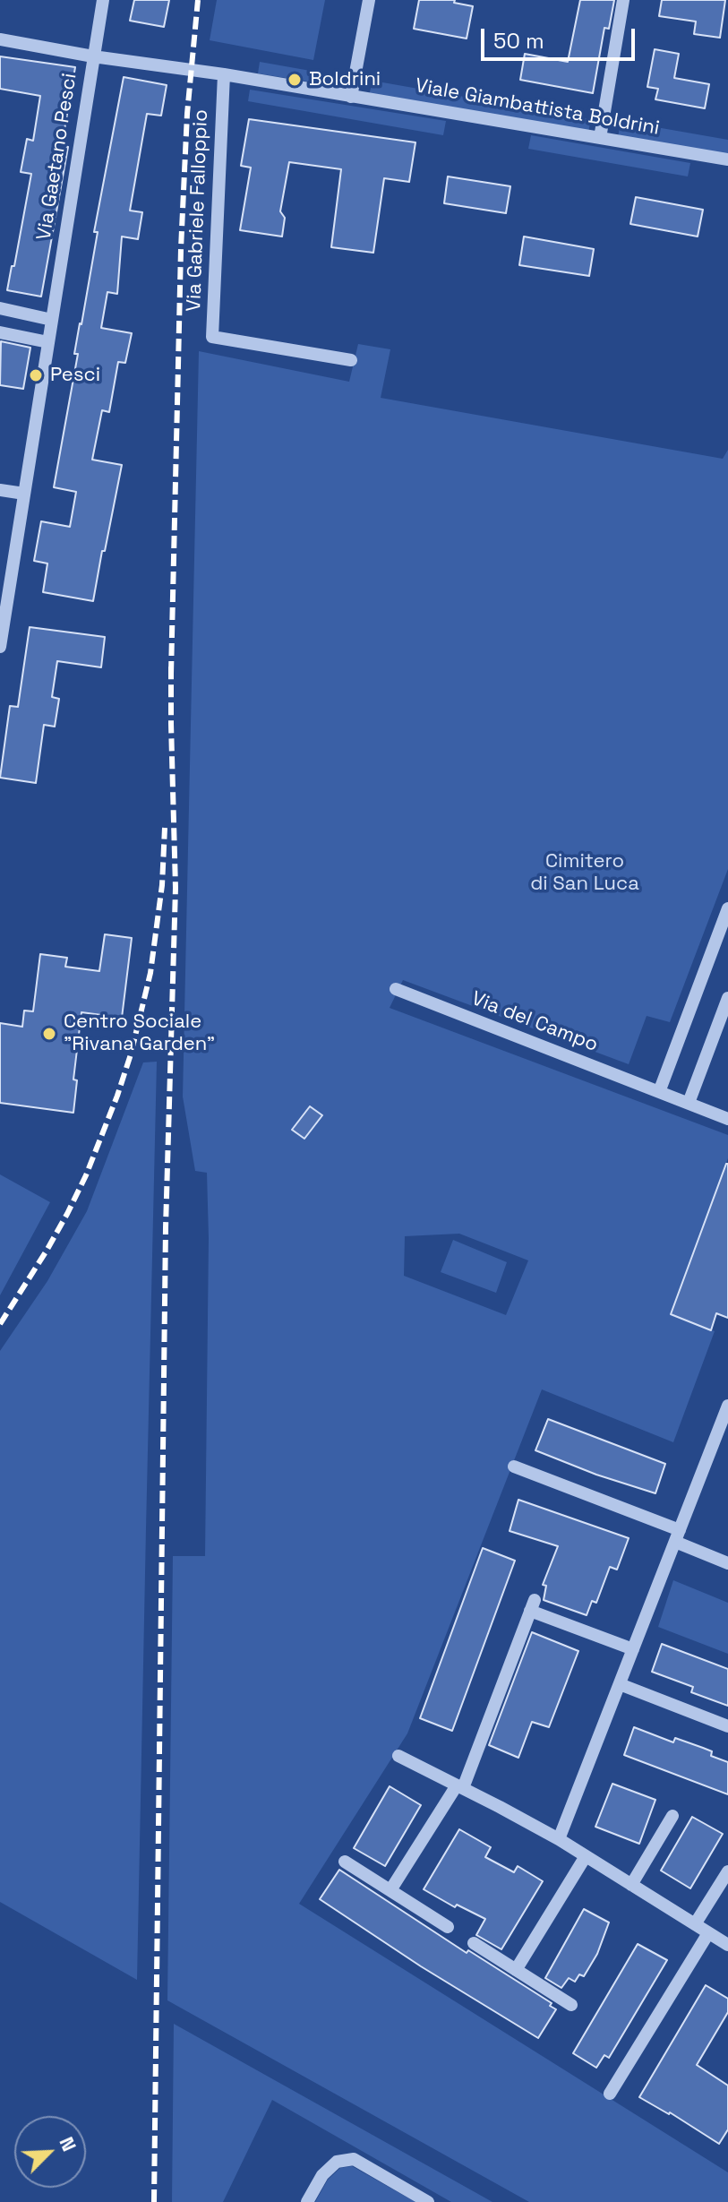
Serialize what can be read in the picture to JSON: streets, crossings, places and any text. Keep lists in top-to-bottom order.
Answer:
{
  "streets": {
    "street": [
      "Viale Giambattista Boldrini",
      "Via Gaetano Pesci",
      "Via Gabriele Falloppio",
      "Via del Campo"
    ]
  },
  "crossings": [
    ["Viale Giambattista Boldrini", "Via Gaetano Pesci"],
    ["Viale Giambattista Boldrini", "Via Gabriele Falloppio"]
  ],
  "parks": ["Cimitero di San Luca"],
  "places": ["Boldrini", "Pesci", "Centro Sociale \"Rivana Garden\""],
  "scale_bar": "50 m",
  "north": "top right"
}
